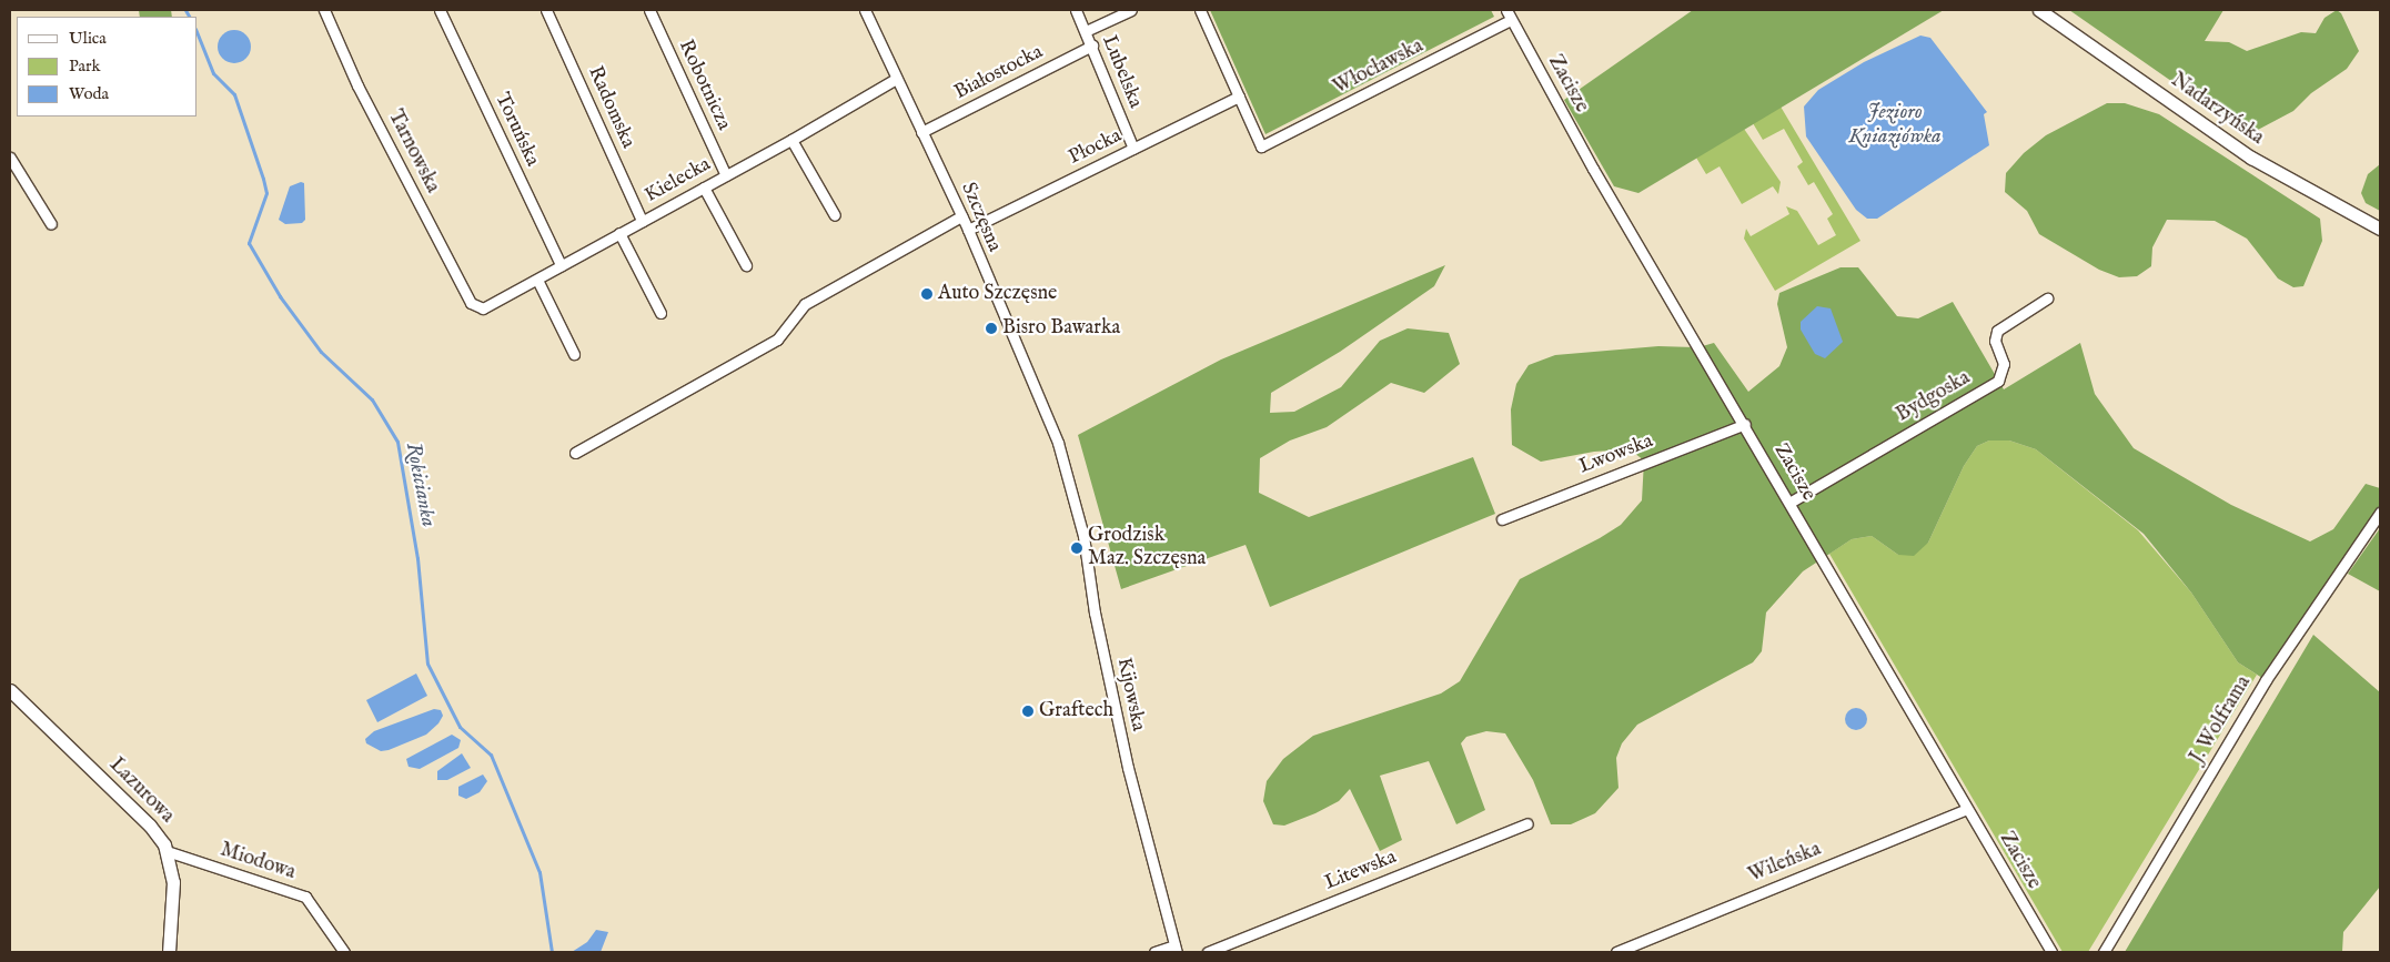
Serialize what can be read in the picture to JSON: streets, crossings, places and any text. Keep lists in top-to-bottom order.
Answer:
{
  "streets": {
    "street": [
      "Włocławska",
      "Lubelska",
      "Białostocka",
      "Zacisze",
      "Robotnicza",
      "Radomska",
      "Nadarzyńska",
      "Toruńska",
      "Płocka",
      "Tarnowska",
      "Kielecka",
      "Szczęsna",
      "Bydgoska",
      "Lwowska",
      "Kijowska",
      "J. Wolframa",
      "Lazurowa",
      "Miodowa",
      "Wileńska",
      "Litewska"
    ]
  },
  "crossings": [
    ["Włocławska", "Zacisze"],
    ["Włocławska", "Płocka"],
    ["Lubelska", "Białostocka"],
    ["Lubelska", "Płocka"],
    ["Białostocka", "Szczęsna"],
    ["Zacisze", "Bydgoska"],
    ["Zacisze", "Lwowska"],
    ["Zacisze", "Wileńska"],
    ["Robotnicza", "Kielecka"],
    ["Radomska", "Kielecka"],
    ["Toruńska", "Kielecka"],
    ["Płocka", "Szczęsna"],
    ["Tarnowska", "Kielecka"],
    ["Kielecka", "Szczęsna"],
    ["Szczęsna", "Kijowska"],
    ["Lazurowa", "Miodowa"]
  ],
  "water": ["Jezioro Kniaziówka", "Rokicianka"],
  "places": [
    "Auto Szczęsne",
    "Bisro Bawarka",
    "Grodzisk Maz. Szczęsna",
    "Graftech"
  ],
  "legend": ["Ulica", "Park", "Woda"]
}
